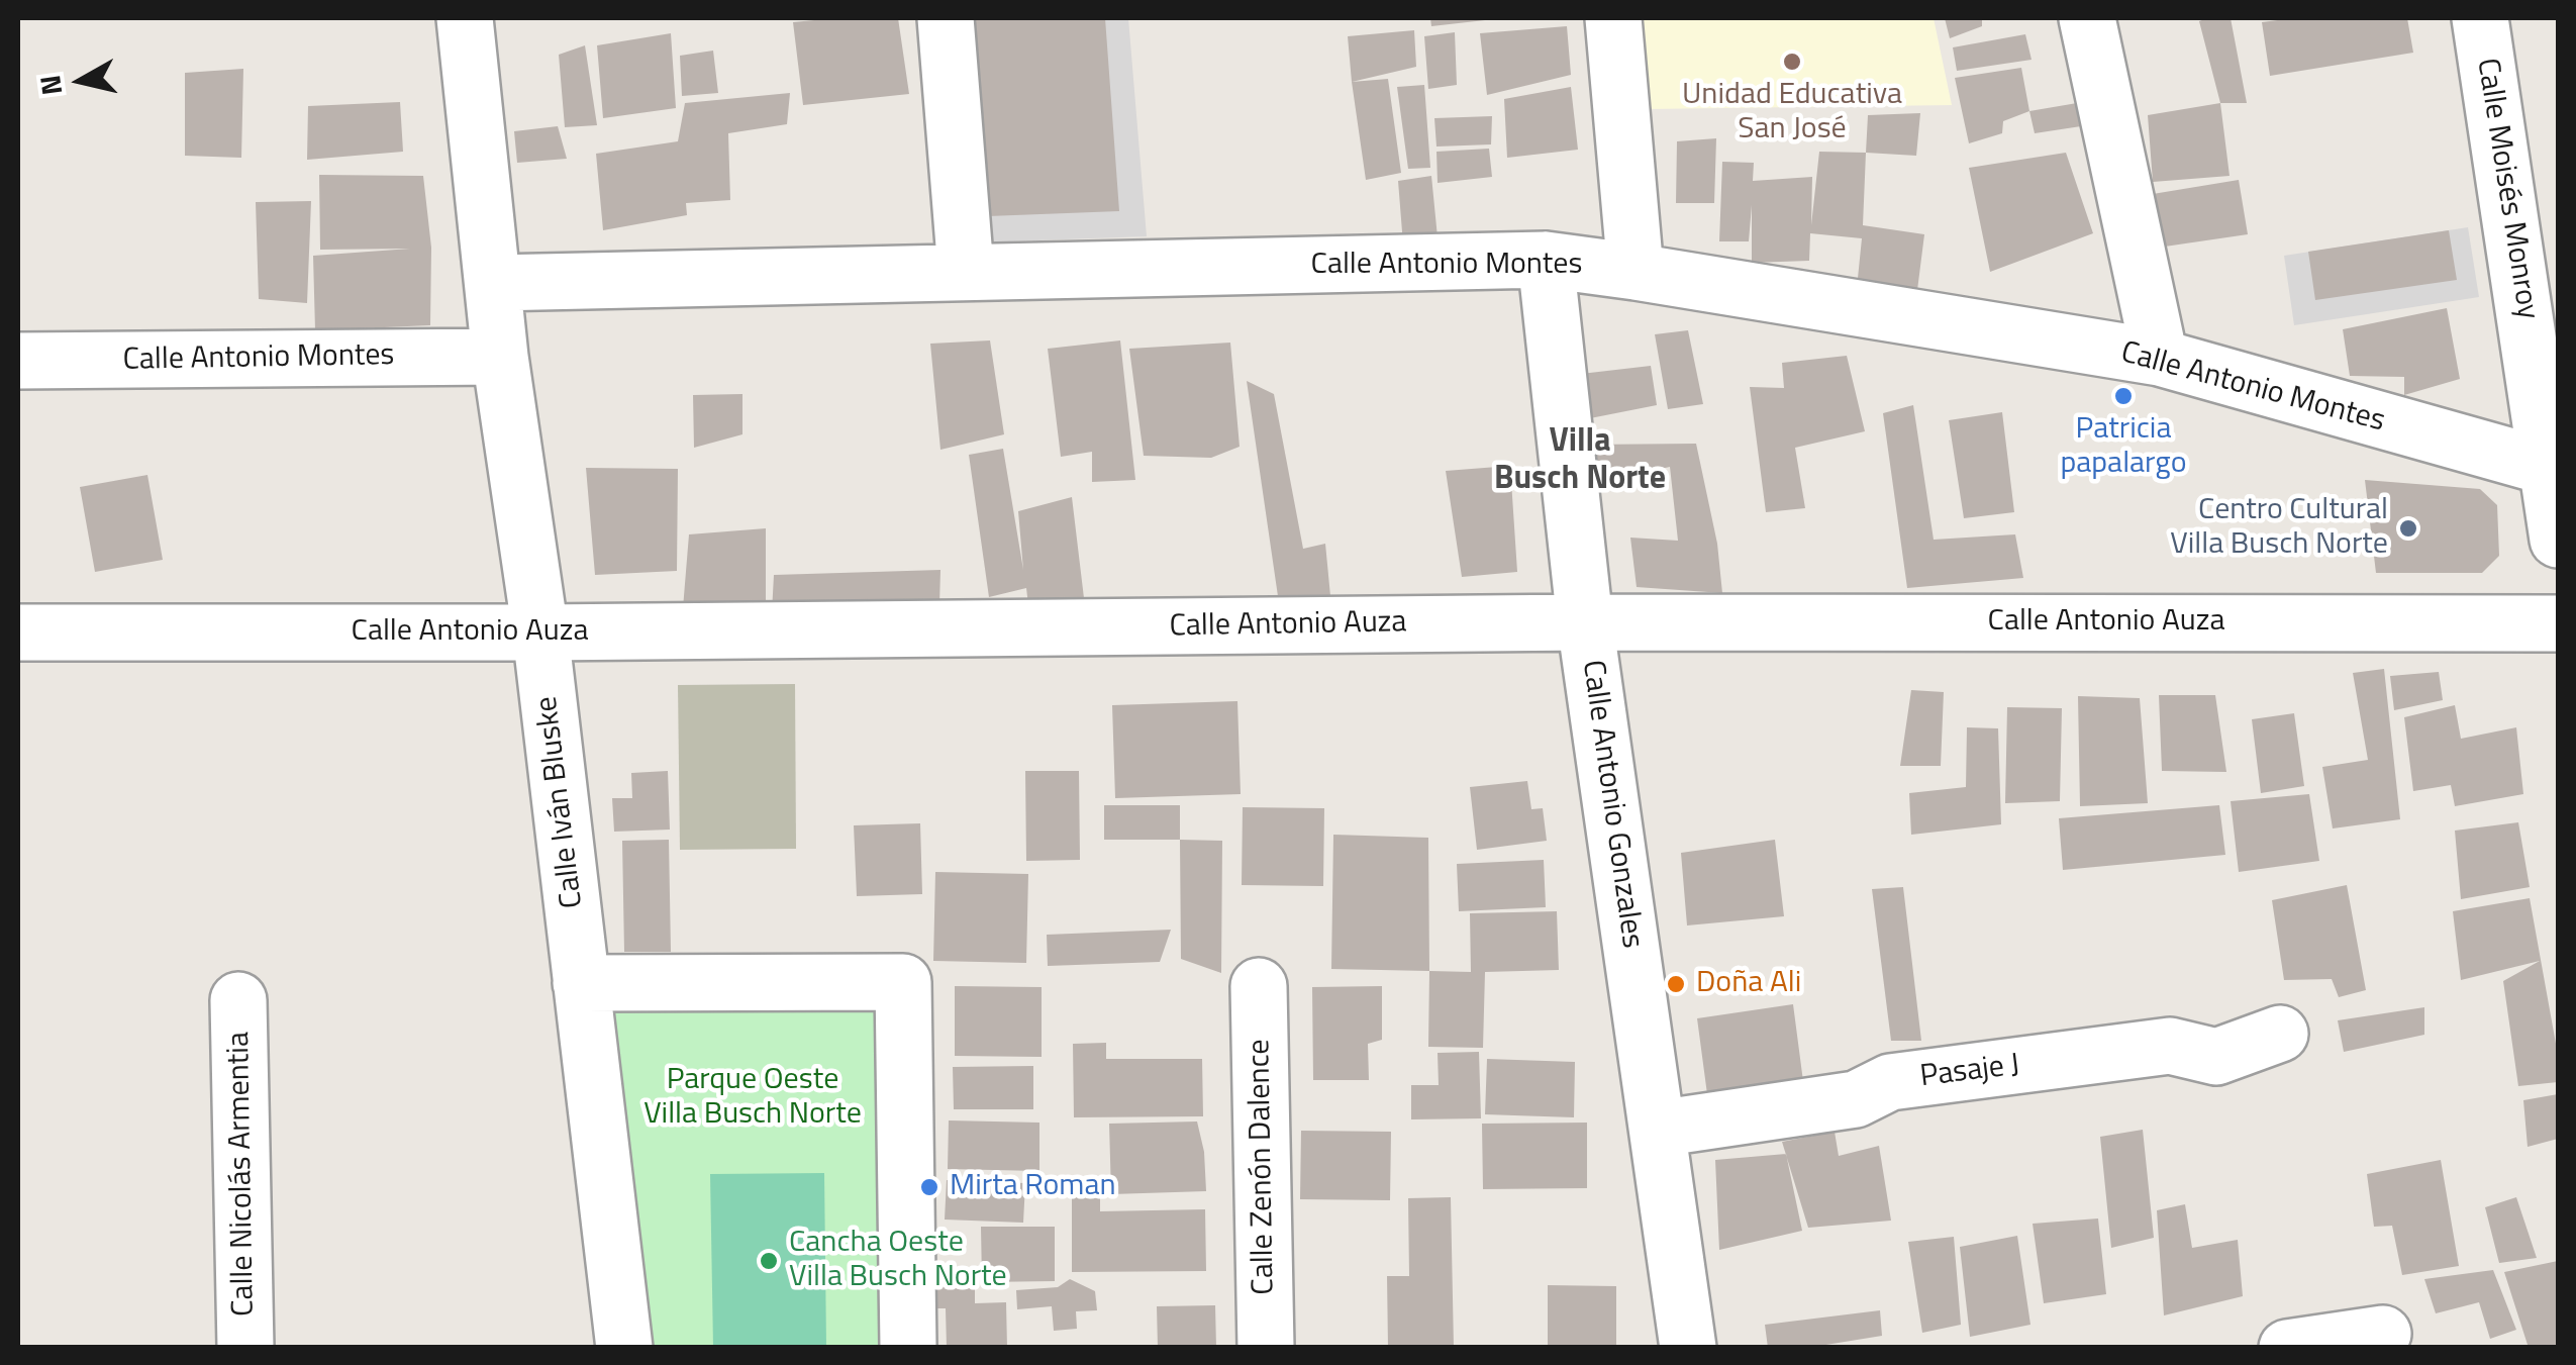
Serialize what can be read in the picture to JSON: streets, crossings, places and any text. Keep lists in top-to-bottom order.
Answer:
{
  "streets": {
    "street": [
      "Calle Moisés Monroy",
      "Calle Antonio Montes",
      "Calle Antonio Auza",
      "Calle Iván Bluske",
      "Calle Antonio Gonzales",
      "Pasaje J",
      "Calle Zenón Dalence",
      "Calle Nicolás Armentia"
    ]
  },
  "crossings": [
    ["Calle Moisés Monroy", "Calle Antonio Montes"],
    ["Calle Antonio Montes", "Calle Iván Bluske"],
    ["Calle Antonio Montes", "Calle Antonio Gonzales"],
    ["Calle Antonio Auza", "Calle Iván Bluske"],
    ["Calle Antonio Auza", "Calle Antonio Gonzales"],
    ["Calle Antonio Gonzales", "Pasaje J"]
  ],
  "districts": ["Villa Busch Norte"],
  "parks": ["Parque Oeste Villa Busch Norte"],
  "places": [
    "Unidad Educativa San José",
    "Patricia papalargo",
    "Centro Cultural Villa Busch Norte",
    "Doña Ali",
    "Mirta Roman",
    "Cancha Oeste Villa Busch Norte"
  ],
  "north": "left"
}
